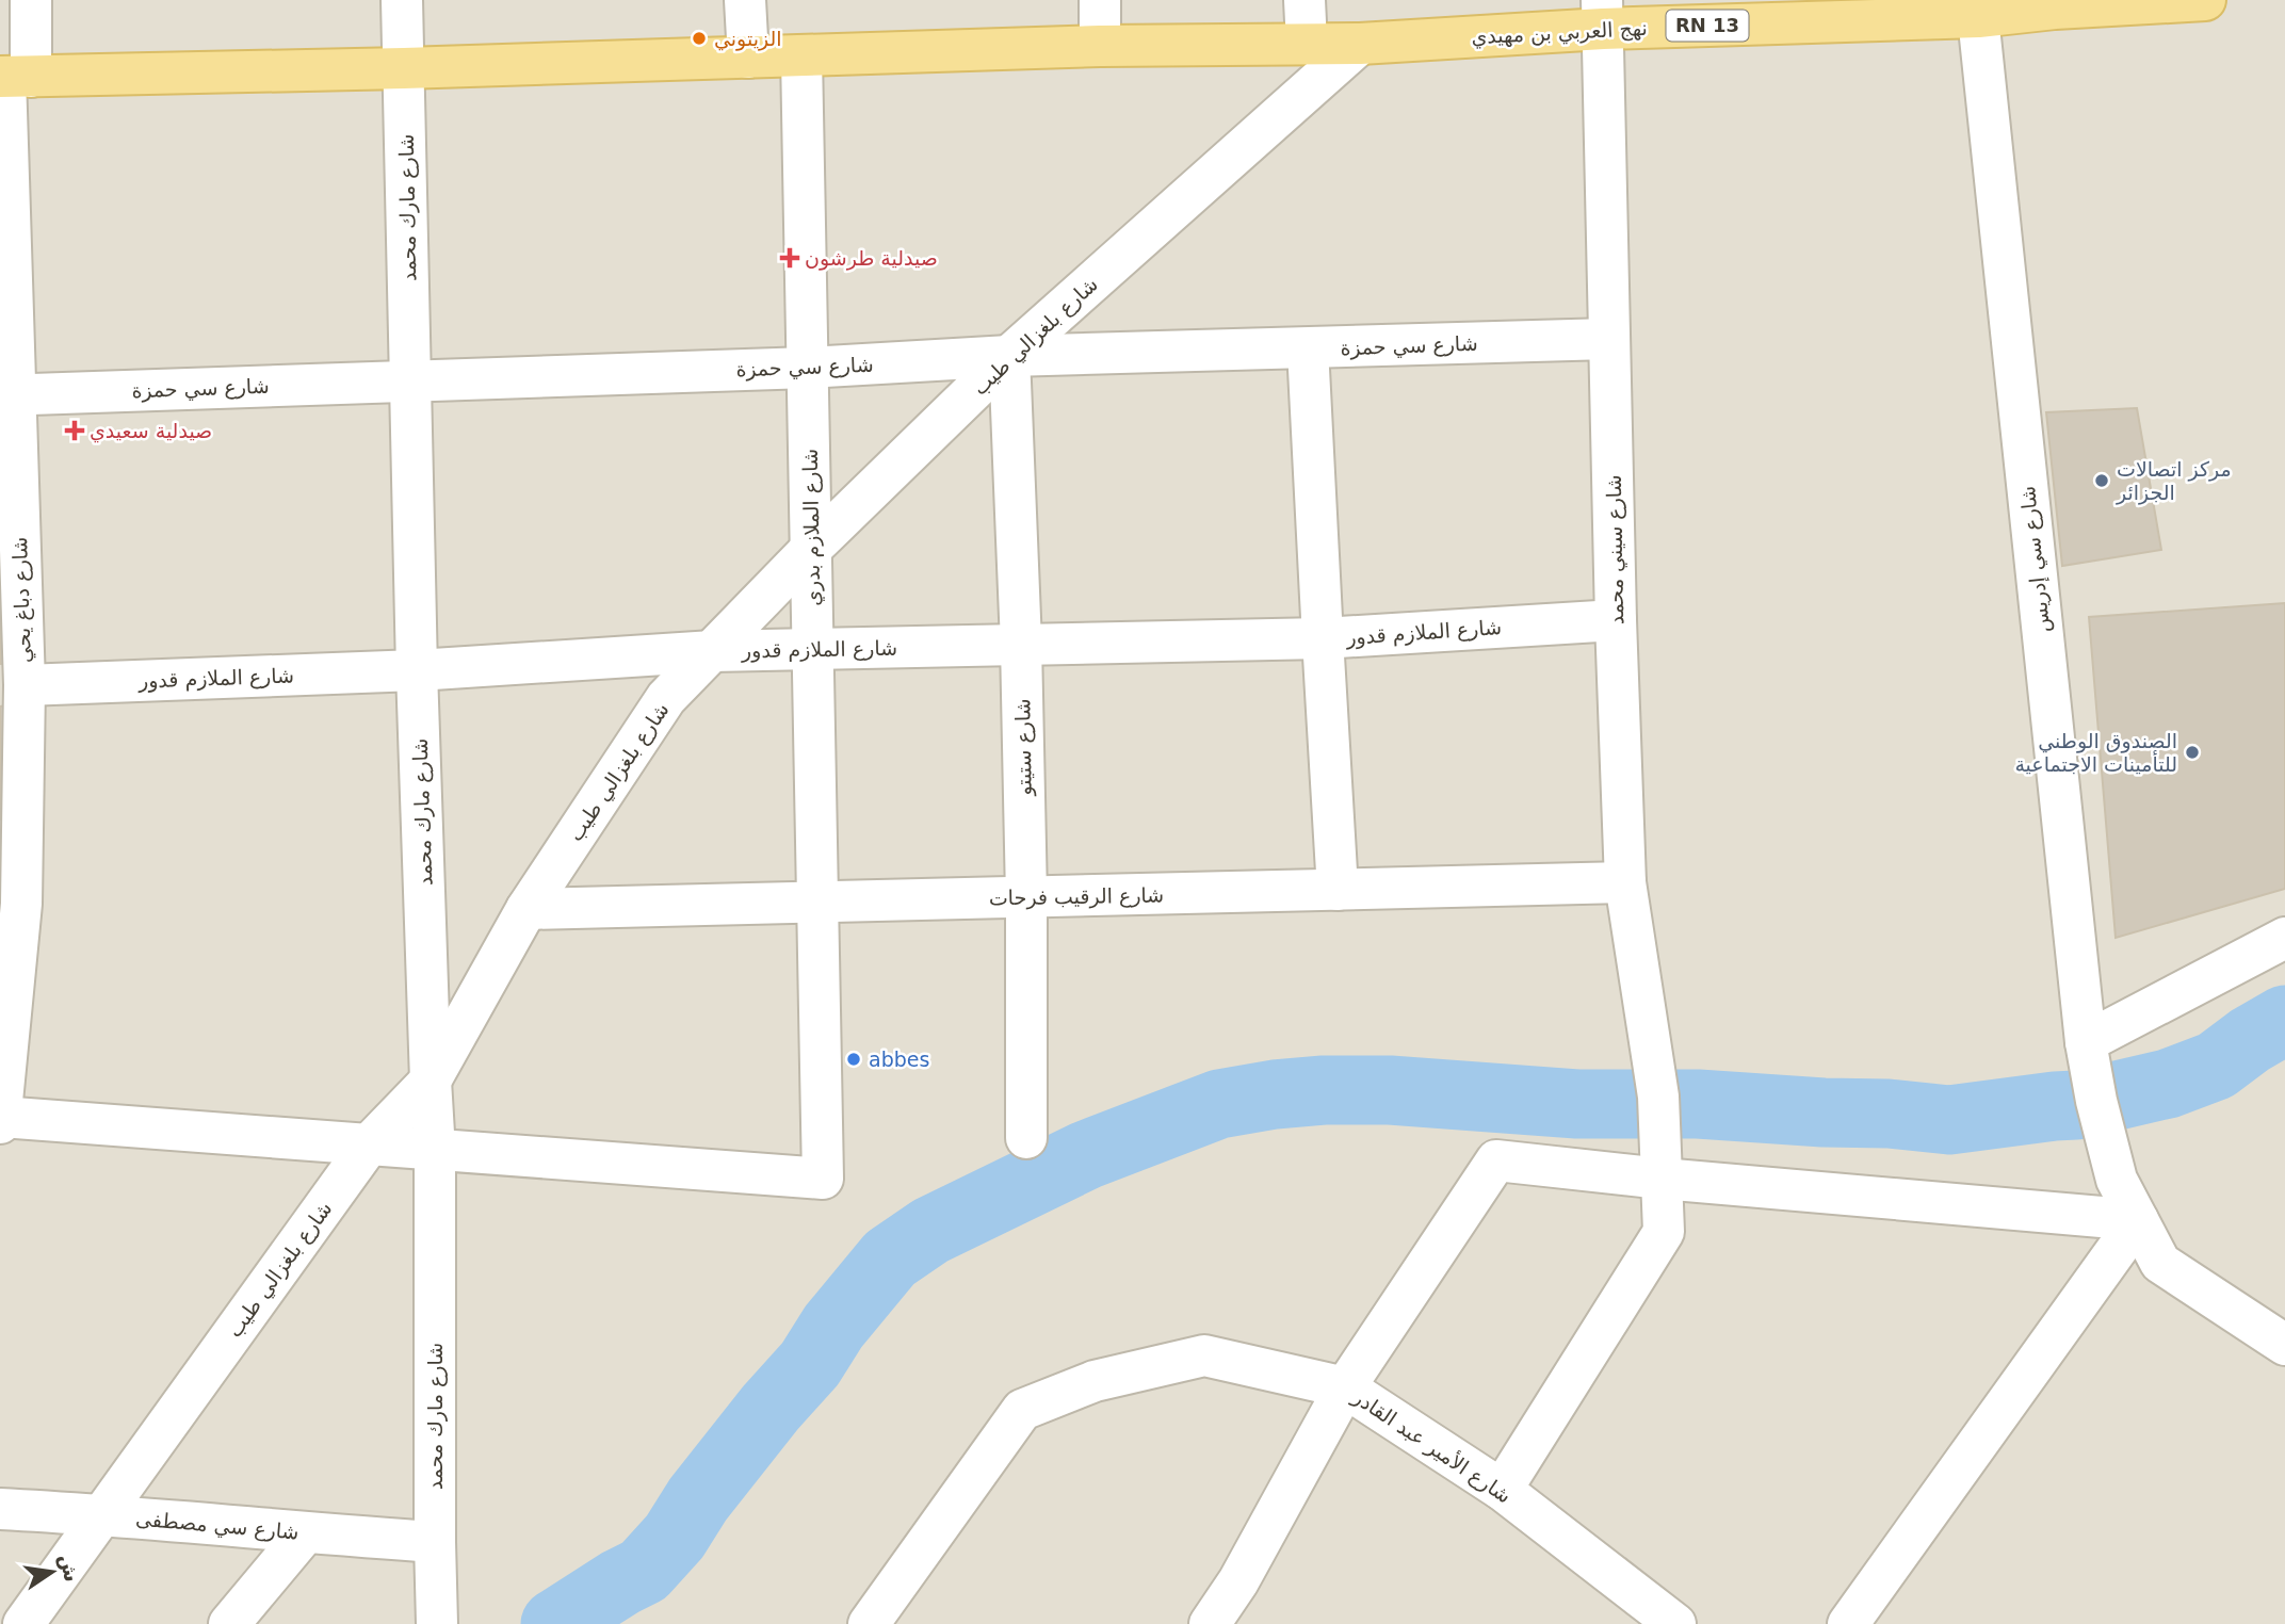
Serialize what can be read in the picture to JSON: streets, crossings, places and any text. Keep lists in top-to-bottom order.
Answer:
{
  "streets": {
    "main road": ["RN 13", "نهج العربي بن مهيدي"],
    "street": [
      "شارع مارك محمد",
      "شارع بلغزالي طيب",
      "شارع سي حمزة",
      "شارع الملازم بدري",
      "شارع سيني محمد",
      "شارع سي إدريس",
      "شارع دباغ يحي",
      "شارع الملازم قدور",
      "شارع ستيتو",
      "شارع الرقيب فرحات",
      "شارع الأمير عبد القادر",
      "شارع سي مصطفى"
    ]
  },
  "crossings": [
    ["RN 13", "نهج العربي بن مهيدي"],
    ["RN 13", "شارع مارك محمد"],
    ["RN 13", "شارع بلغزالي طيب"],
    ["RN 13", "شارع الملازم بدري"],
    ["RN 13", "شارع دباغ يحي"],
    ["نهج العربي بن مهيدي", "شارع بلغزالي طيب"],
    ["نهج العربي بن مهيدي", "شارع سيني محمد"],
    ["نهج العربي بن مهيدي", "شارع سي إدريس"],
    ["شارع مارك محمد", "شارع بلغزالي طيب"],
    ["شارع مارك محمد", "شارع سي حمزة"],
    ["شارع مارك محمد", "شارع الملازم بدري"],
    ["شارع مارك محمد", "شارع الملازم قدور"],
    ["شارع مارك محمد", "شارع سي مصطفى"],
    ["شارع بلغزالي طيب", "شارع سي حمزة"],
    ["شارع بلغزالي طيب", "شارع الملازم بدري"],
    ["شارع بلغزالي طيب", "شارع الملازم قدور"],
    ["شارع بلغزالي طيب", "شارع ستيتو"],
    ["شارع بلغزالي طيب", "شارع الرقيب فرحات"],
    ["شارع بلغزالي طيب", "شارع سي مصطفى"],
    ["شارع سي حمزة", "شارع الملازم بدري"],
    ["شارع سي حمزة", "شارع سيني محمد"],
    ["شارع سي حمزة", "شارع دباغ يحي"],
    ["شارع سي حمزة", "شارع ستيتو"],
    ["شارع الملازم بدري", "شارع الملازم قدور"],
    ["شارع الملازم بدري", "شارع الرقيب فرحات"],
    ["شارع سيني محمد", "شارع الملازم قدور"],
    ["شارع سيني محمد", "شارع الرقيب فرحات"],
    ["شارع سيني محمد", "شارع الأمير عبد القادر"],
    ["شارع دباغ يحي", "شارع الملازم قدور"],
    ["شارع الملازم قدور", "شارع ستيتو"],
    ["شارع ستيتو", "شارع الرقيب فرحات"]
  ],
  "places": {
    "other": [
      "الزيتوني",
      "مركز اتصالات الجزائر",
      "الصندوق الوطني للتأمينات الاجتماعية",
      "abbes"
    ],
    "health": ["صيدلية طرشون", "صيدلية سعيدي"]
  },
  "north": "right"
}
